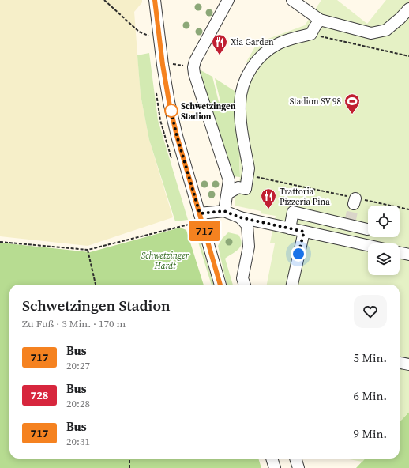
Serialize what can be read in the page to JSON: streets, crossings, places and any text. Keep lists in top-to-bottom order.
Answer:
{
  "parks": ["Schwetzinger Hardt"],
  "places": {
    "restaurant": ["Xia Garden", "Trattoria Pizzeria Pina"],
    "other": ["Schwetzingen Stadion"],
    "sports": ["Stadion SV 98"]
  },
  "lines": ["bus line 717"],
  "page": {
    "on_map": "717",
    "heading": ["Schwetzingen Stadion", "Zu Fuß · 3 Min. · 170 m"],
    "list": [
      {
        "mark": "717",
        "name": "Bus",
        "note": "20:27",
        "value": "5 Min."
      },
      {
        "mark": "728",
        "name": "Bus",
        "note": "20:28",
        "value": "6 Min."
      },
      {
        "mark": "717",
        "name": "Bus",
        "note": "20:31",
        "value": "9 Min."
      }
    ]
  }
}
